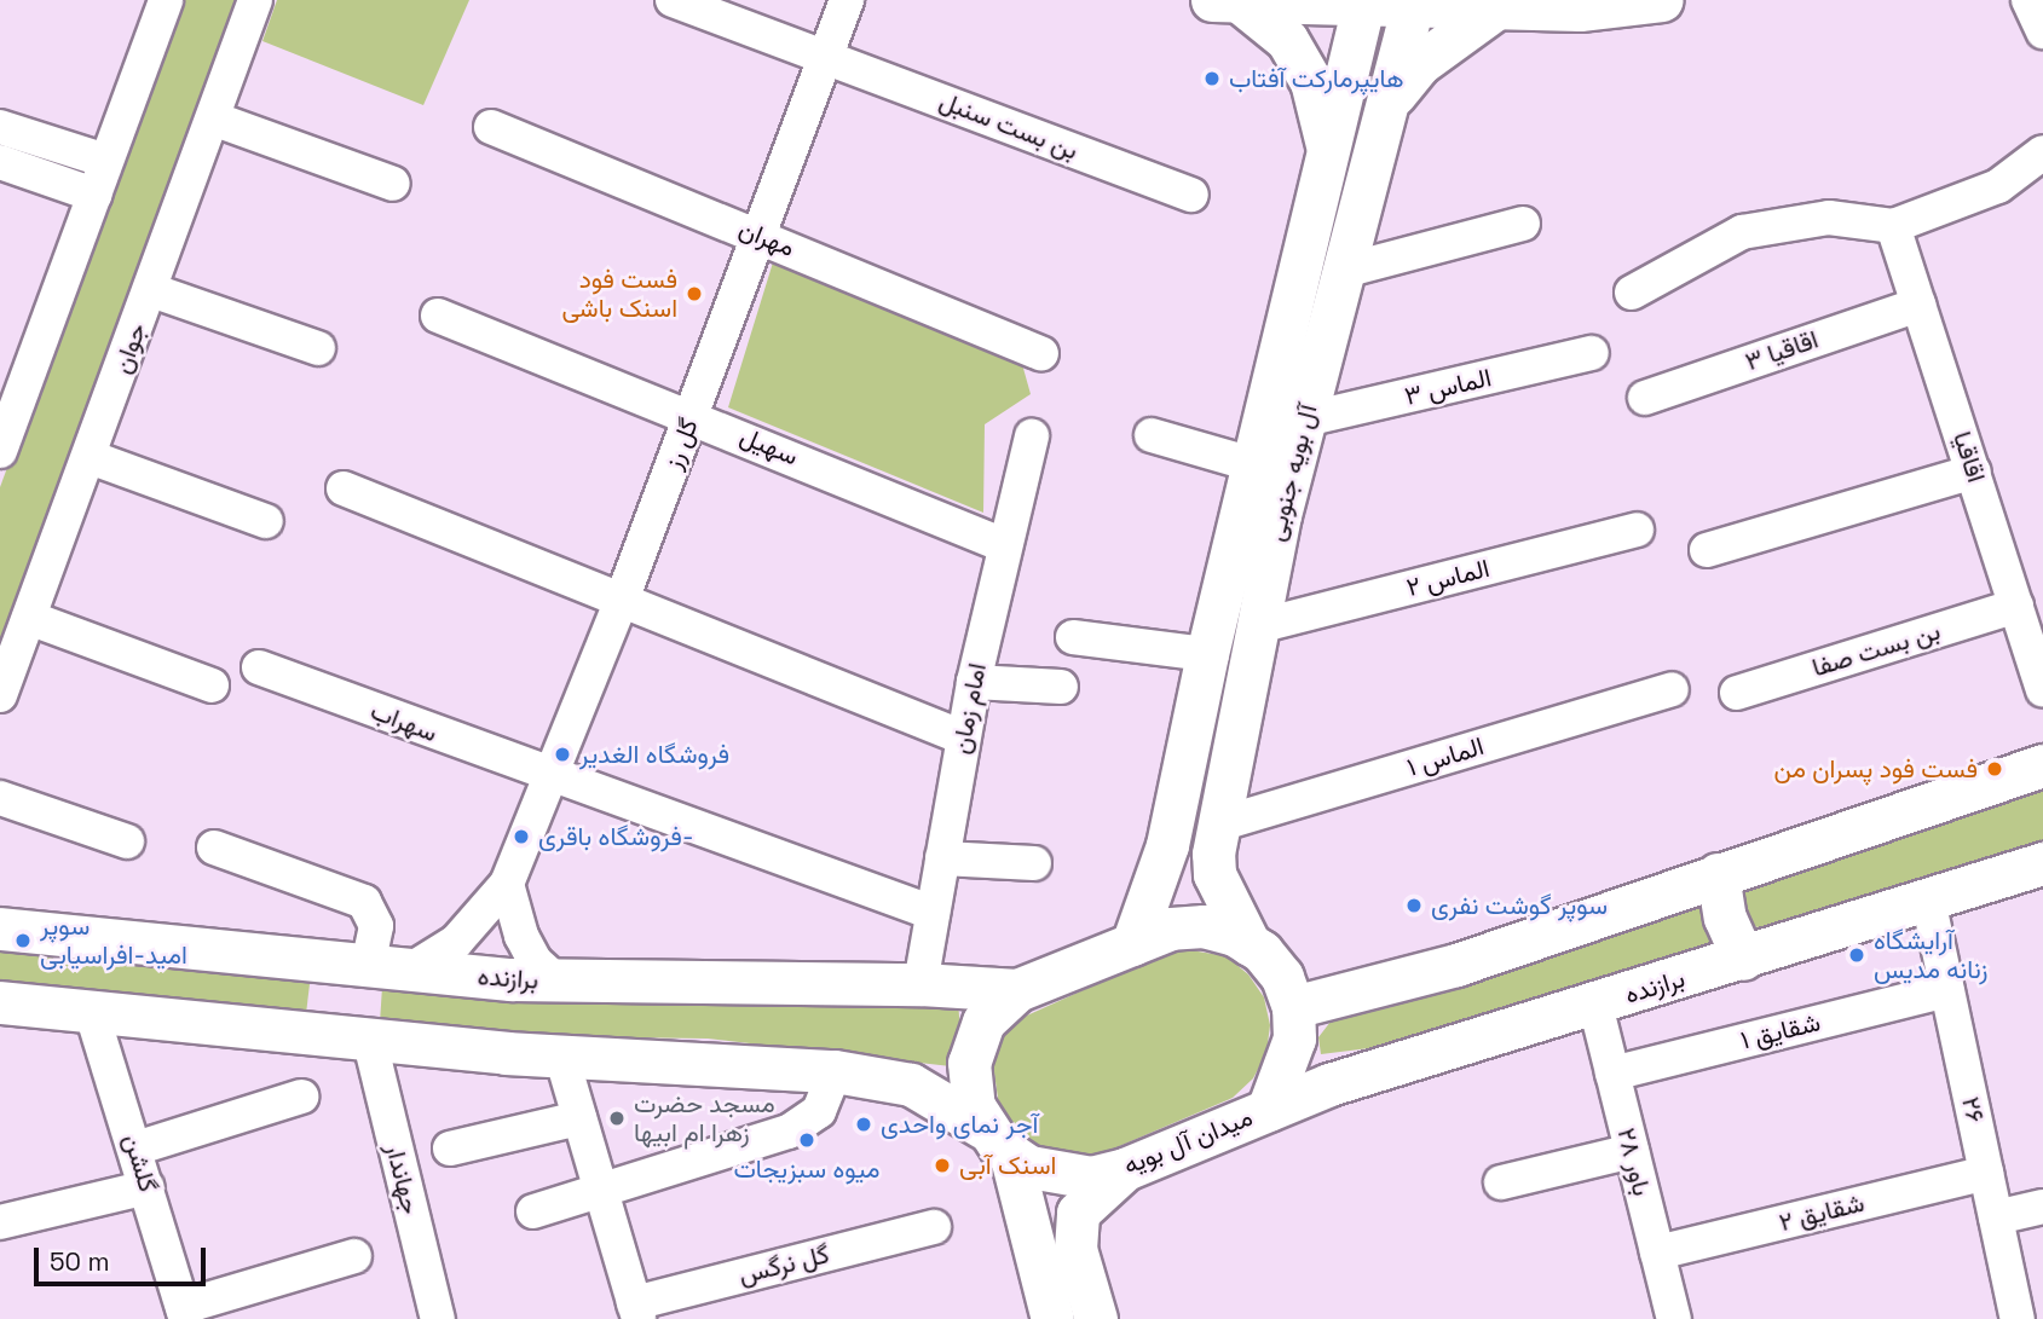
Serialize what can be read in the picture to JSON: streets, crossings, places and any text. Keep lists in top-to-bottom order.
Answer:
{
  "streets": {
    "main road": ["آل بویه جنوبی", "برازنده", "میدان آل بویه"],
    "street": [
      "بن بست سنبل",
      "مهران",
      "جوان",
      "اقاقیا ۳",
      "الماس ۳",
      "گل رز",
      "سهیل",
      "اقاقیا",
      "الماس ۲",
      "بن بست صفا",
      "امام زمان",
      "سهراب",
      "الماس ۱",
      "شقایق ۱",
      "۲۶",
      "باور ۲۸",
      "گلشن",
      "جهاندار",
      "شقایق ۲",
      "گل نرگس"
    ]
  },
  "crossings": [
    ["بن بست سنبل", "گل رز"],
    ["مهران", "گل رز"],
    ["اقاقیا ۳", "اقاقیا"],
    ["الماس ۳", "آل بویه جنوبی"],
    ["گل رز", "سهیل"],
    ["گل رز", "سهراب"],
    ["گل رز", "برازنده"],
    ["سهیل", "امام زمان"],
    ["اقاقیا", "بن بست صفا"],
    ["آل بویه جنوبی", "الماس ۲"],
    ["آل بویه جنوبی", "الماس ۱"],
    ["آل بویه جنوبی", "برازنده"],
    ["آل بویه جنوبی", "میدان آل بویه"],
    ["امام زمان", "سهراب"],
    ["امام زمان", "برازنده"],
    ["برازنده", "۲۶"],
    ["برازنده", "میدان آل بویه"],
    ["برازنده", "باور ۲۸"],
    ["شقایق ۱", "۲۶"],
    ["شقایق ۱", "باور ۲۸"],
    ["۲۶", "شقایق ۲"],
    ["باور ۲۸", "شقایق ۲"]
  ],
  "places": [
    "هایپرمارکت آفتاب",
    "فست فود اسنک باشی",
    "فروشگاه الغدیر",
    "فست فود پسران من",
    "فروشگاه باقری-",
    "سوپر گوشت نفری",
    "سوپر امید-افراسیابی",
    "آرایشگاه زنانه مدیس",
    "مسجد حضرت زهرا ام ابیها",
    "آجر نمای واحدی",
    "میوه سبزیجات",
    "اسنک آبی"
  ],
  "scale_bar": "50 m"
}
